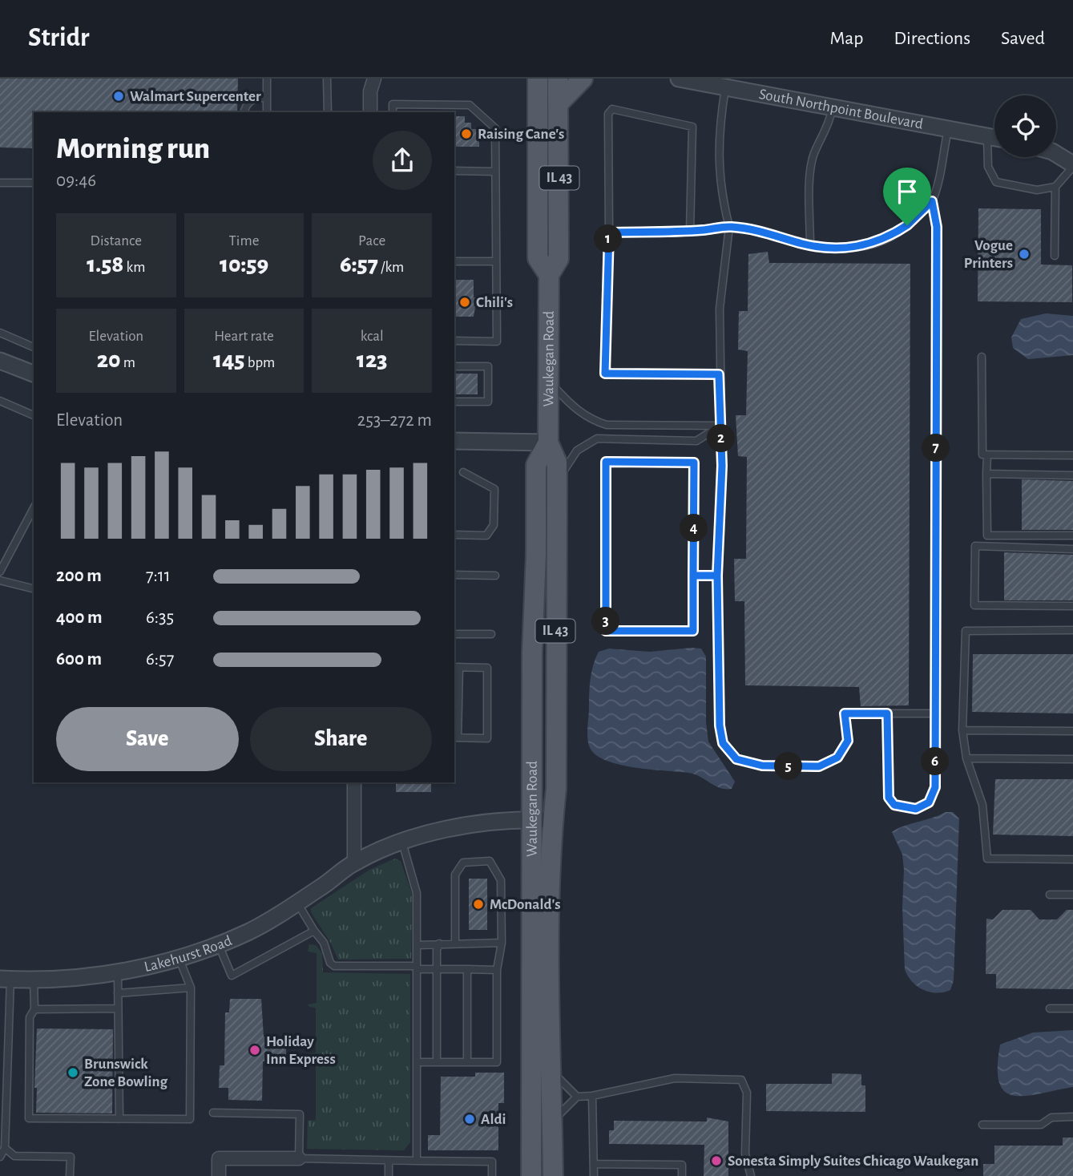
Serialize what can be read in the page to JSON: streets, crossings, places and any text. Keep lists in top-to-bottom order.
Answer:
{
  "streets": {
    "main road": ["IL 43", "Waukegan Road"],
    "street": ["South Northpoint Boulevard", "Lakehurst Road"]
  },
  "crossings": [
    ["Waukegan Road", "Lakehurst Road"]
  ],
  "places": [
    "Walmart Supercenter",
    "Raising Cane's",
    "Vogue Printers",
    "Chili's",
    "McDonald's",
    "Holiday Inn Express",
    "Brunswick Zone Bowling",
    "Aldi",
    "Sonesta Simply Suites Chicago Waukegan"
  ],
  "page": {
    "header": "Stridr",
    "nav": ["Map", "Directions", "Saved"],
    "heading": ["Morning run", "09:46"],
    "stats": [
      ["Distance", "1.58 km"],
      ["Time", "10:59"],
      ["Pace", "6:57 /km"],
      ["Elevation", "20 m"],
      ["Heart rate", "145 bpm"],
      ["kcal", "123"]
    ],
    "pins": [
      "1",
      "2",
      "7",
      "4",
      "3",
      "6",
      "5"
    ],
    "chart": ["Elevation", "253–272 m"],
    "list": [
      {
        "name": "200 m",
        "note": "7:11"
      },
      {
        "name": "400 m",
        "note": "6:35"
      },
      {
        "name": "600 m",
        "note": "6:57"
      }
    ],
    "buttons": ["Save", "Share"]
  }
}
